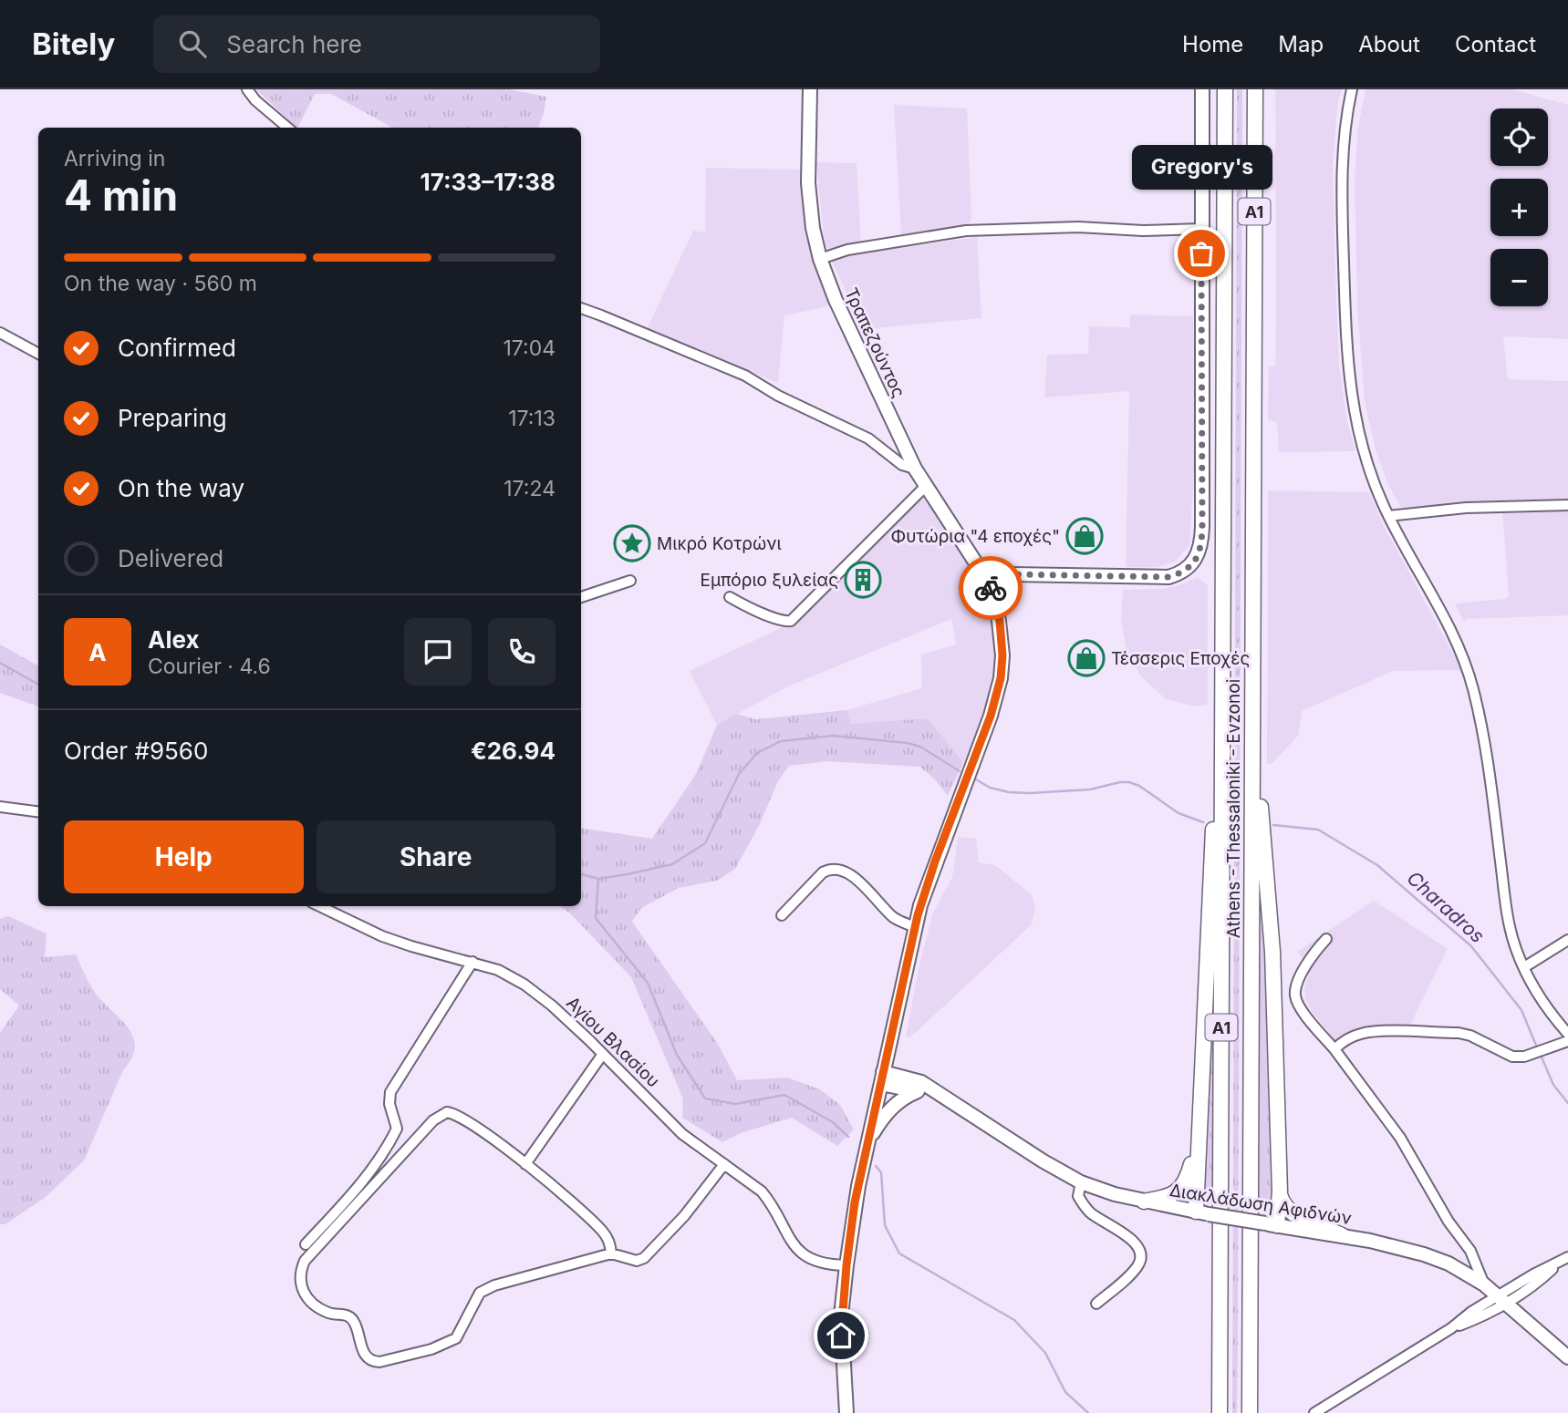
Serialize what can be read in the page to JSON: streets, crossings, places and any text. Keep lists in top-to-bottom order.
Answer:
{
  "streets": {
    "highway": ["Α1", "Athens - Thessaloniki - Evzonoi"],
    "main road": ["Τραπεζούντος", "Διακλάδωση Αφιδνών"],
    "street": ["Αγίου Βλασίου"]
  },
  "crossings": [
    ["Τραπεζούντος", "Αγίου Βλασίου"],
    ["Τραπεζούντος", "Διακλάδωση Αφιδνών"]
  ],
  "water": ["Charadros"],
  "places": {
    "other": ["Gregory's"],
    "shop": ["Φυτώρια \"4 εποχές\"", "Τέσσερις Εποχές"],
    "place": ["Μικρό Κοτρώνι"],
    "building": ["Εμπόριο ξυλείας"]
  },
  "page": {
    "header": "Bitely",
    "search": "Search here",
    "nav": [
      "Home",
      "Map",
      "About",
      "Contact"
    ],
    "map_buttons": ["+", "−"],
    "heading": ["4 min", "Arriving in", "17:33–17:38"],
    "panel": [
      "Alex",
      "Courier · 4.6",
      "Order #9560",
      "€26.94"
    ],
    "bubble": "Gregory's",
    "bar": "On the way · 560 m",
    "list": [
      ["Confirmed", "17:04"],
      ["Preparing", "17:13"],
      ["On the way", "17:24"],
      "Delivered"
    ],
    "round": "A",
    "buttons": ["Help", "Share"]
  }
}
